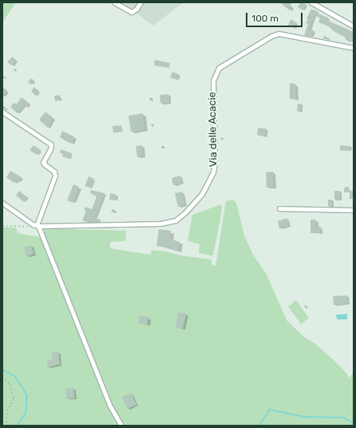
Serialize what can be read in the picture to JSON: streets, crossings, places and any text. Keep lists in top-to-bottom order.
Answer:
{
  "streets": {
    "street": ["Via delle Acacie"]
  },
  "scale_bar": "100 m"
}
